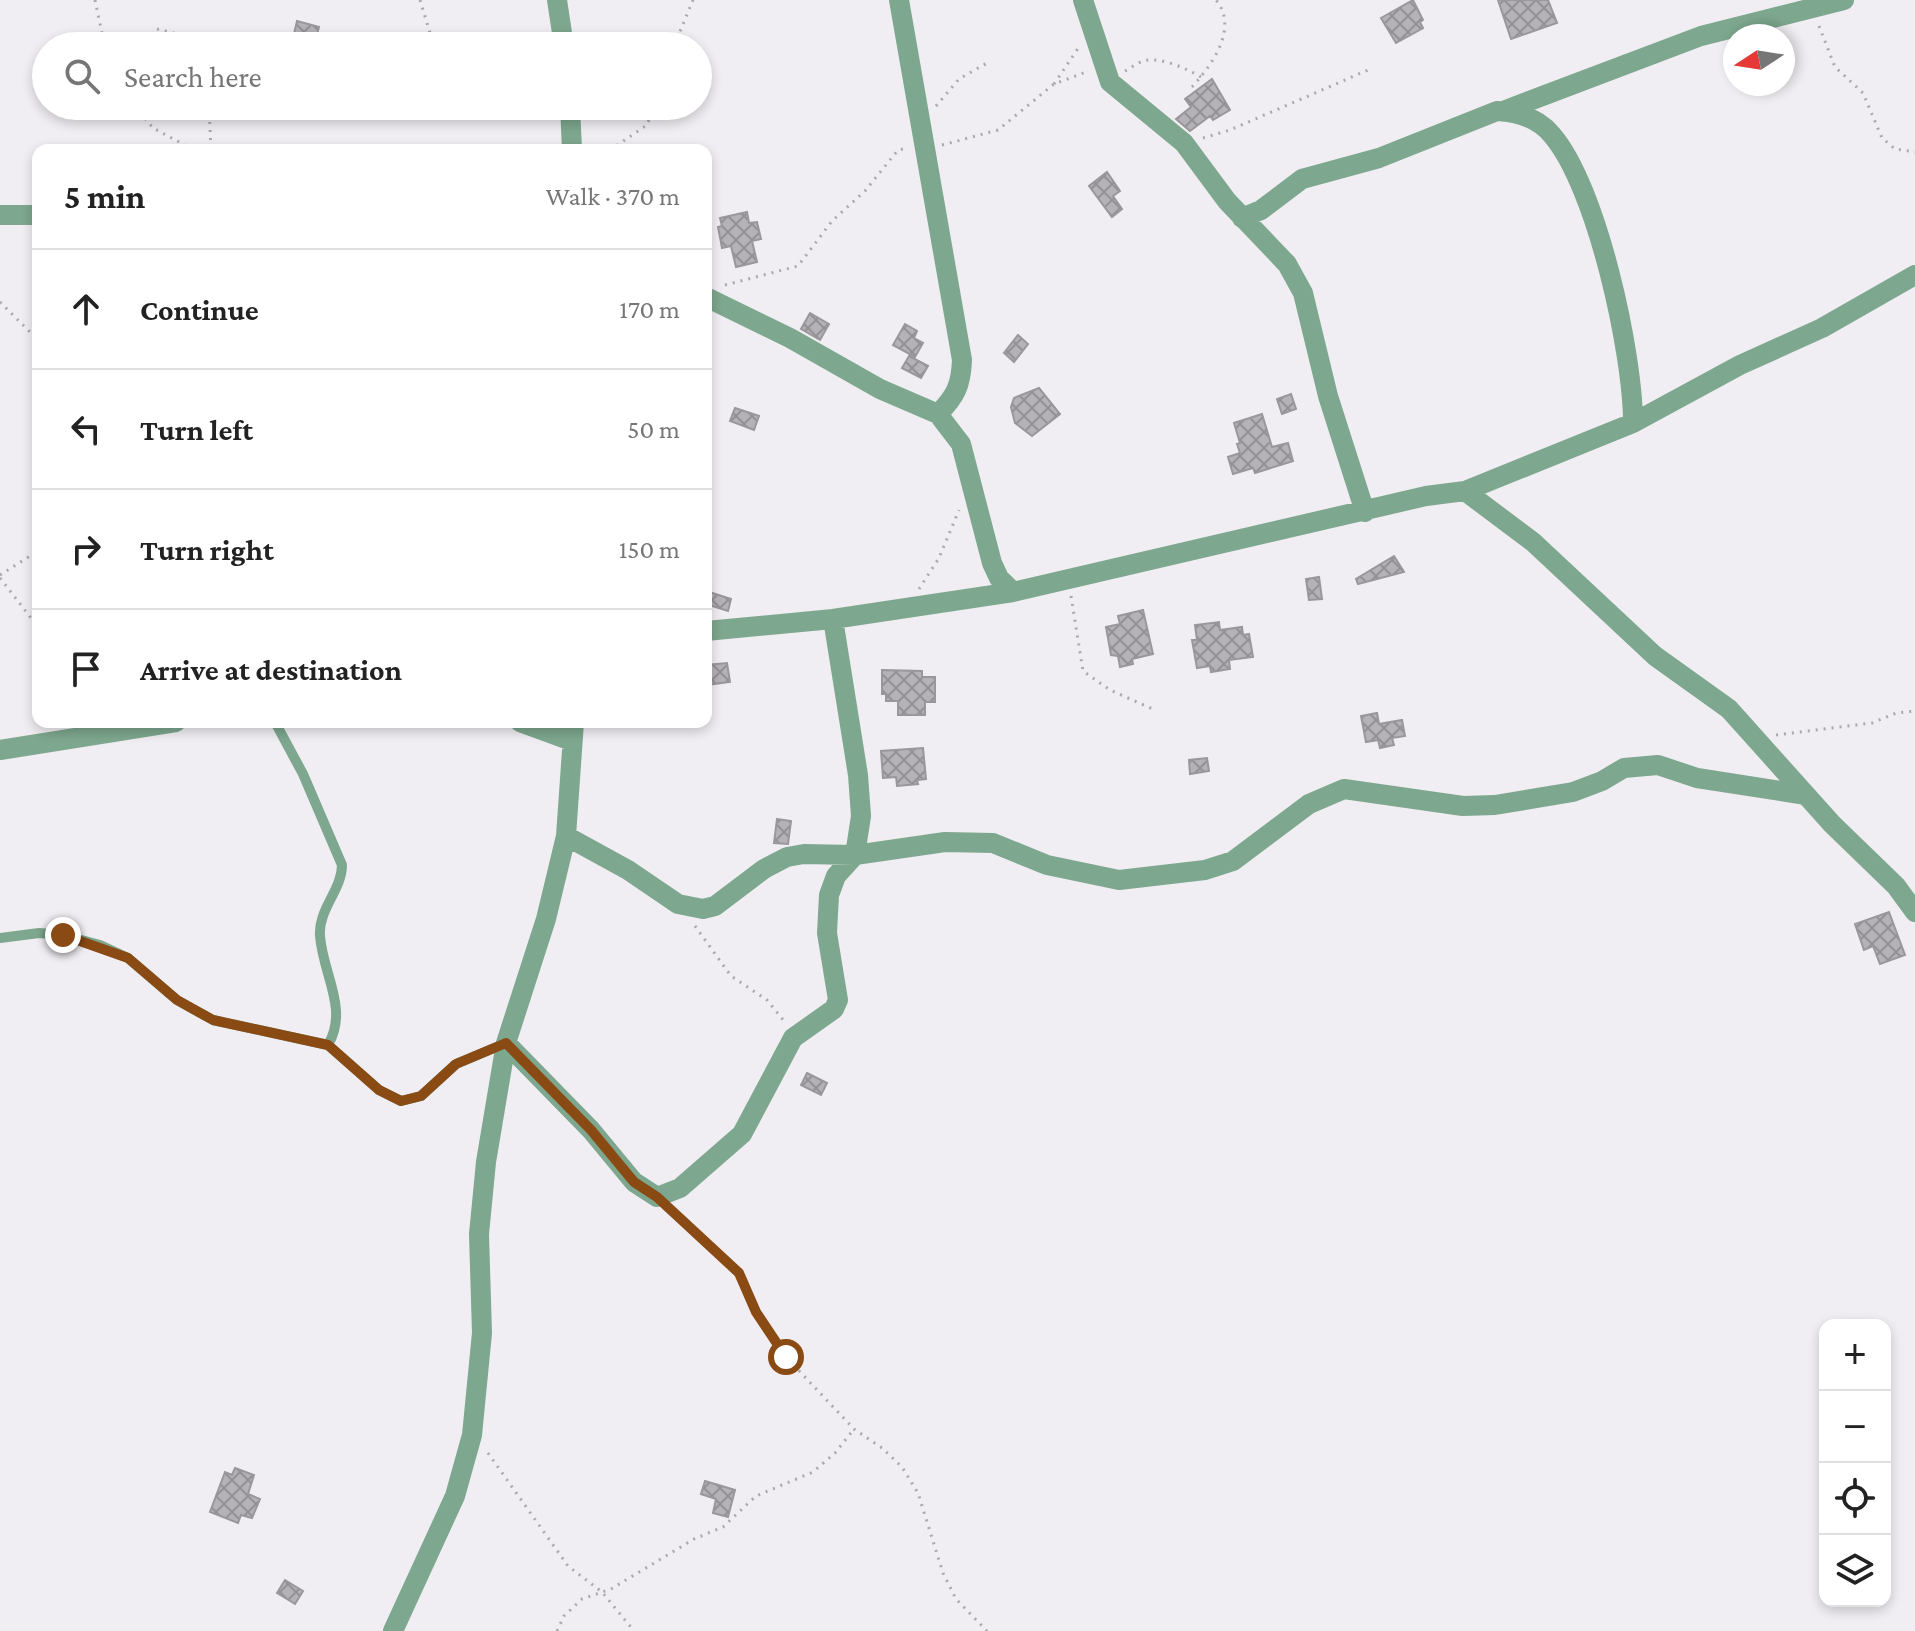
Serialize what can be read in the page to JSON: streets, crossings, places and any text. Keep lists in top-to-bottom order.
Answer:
{
  "north": "left",
  "page": {
    "search": "Search here",
    "heading": ["5 min", "Walk · 370 m"],
    "list": [
      ["Continue", "170 m"],
      ["Turn left", "50 m"],
      ["Turn right", "150 m"],
      "Arrive at destination"
    ],
    "map_buttons": ["+", "−"]
  }
}
